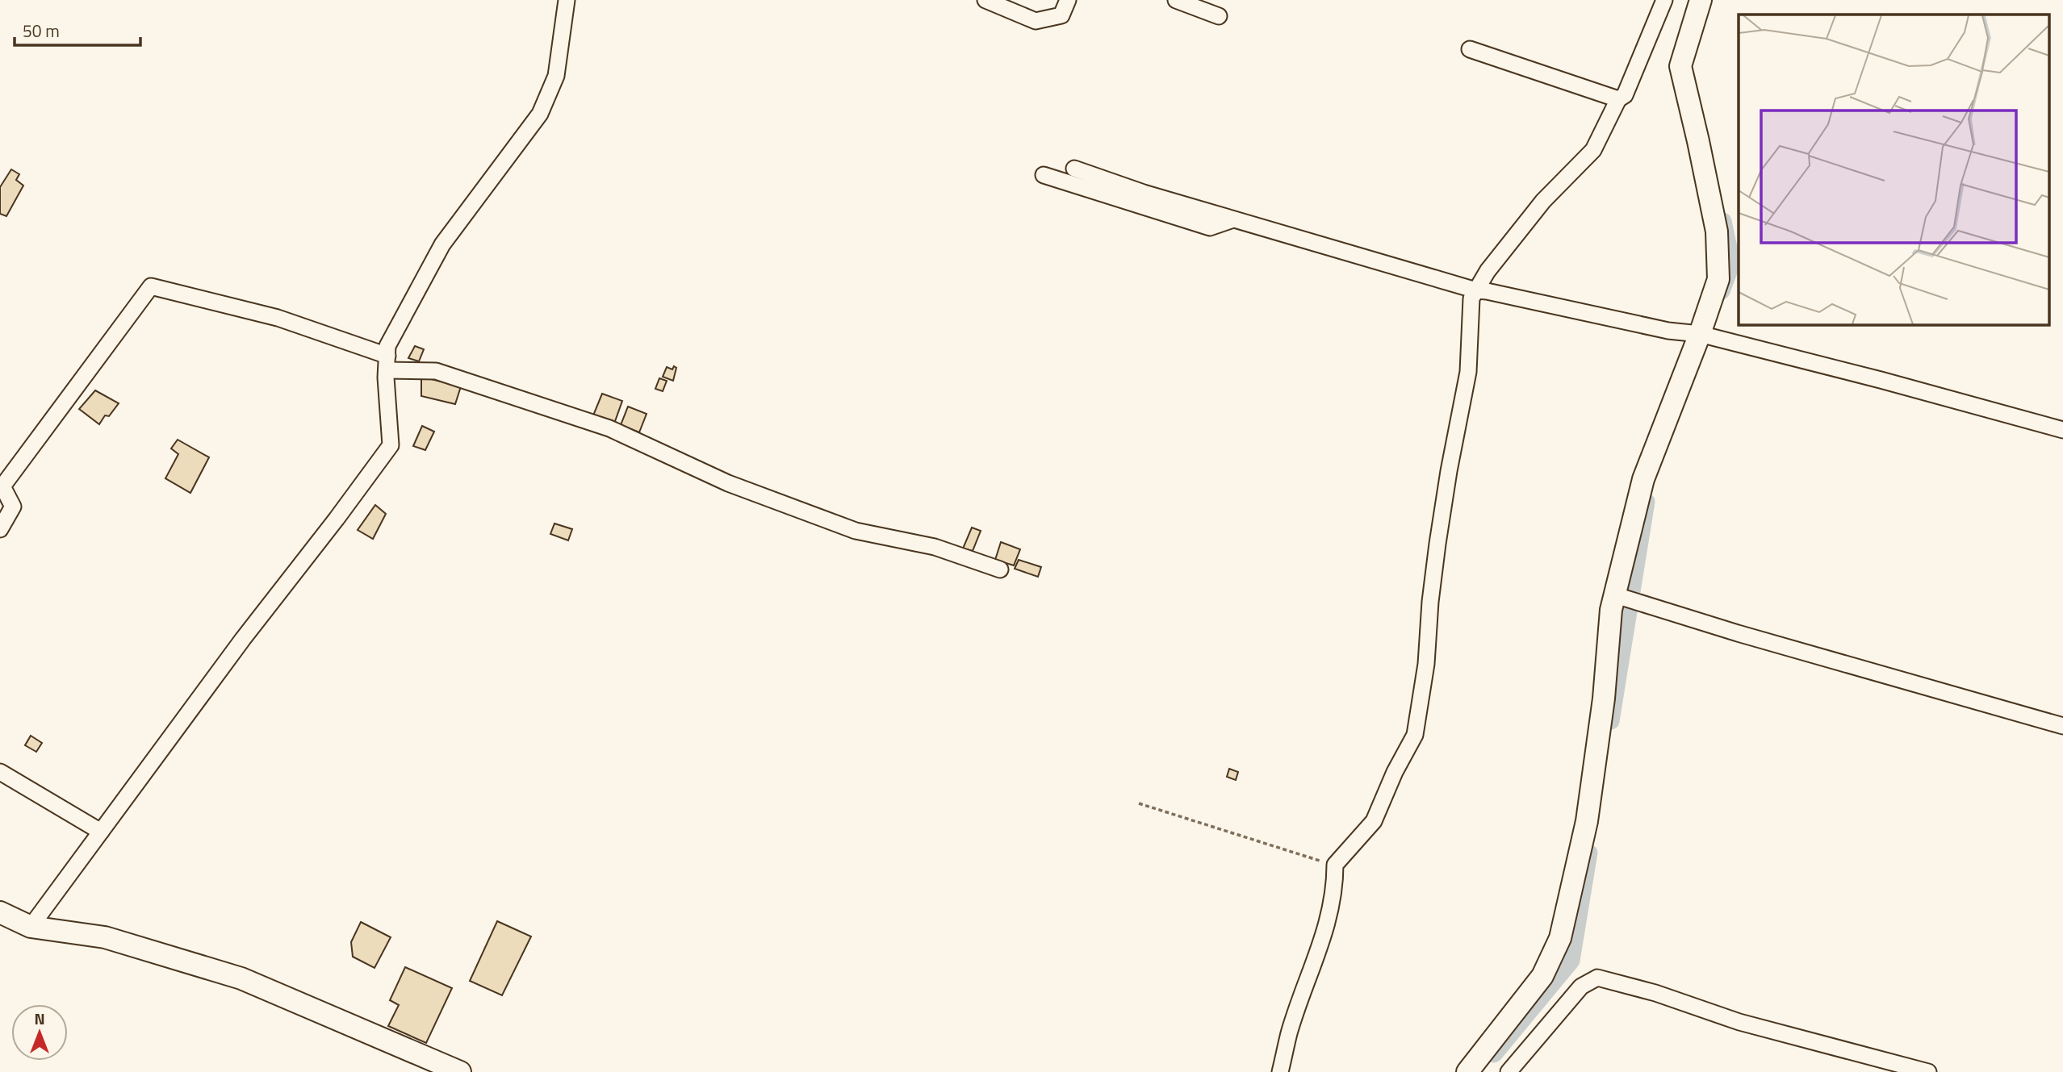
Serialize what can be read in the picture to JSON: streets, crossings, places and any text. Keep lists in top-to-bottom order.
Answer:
{
  "scale_bar": "50 m",
  "north": "top"
}
